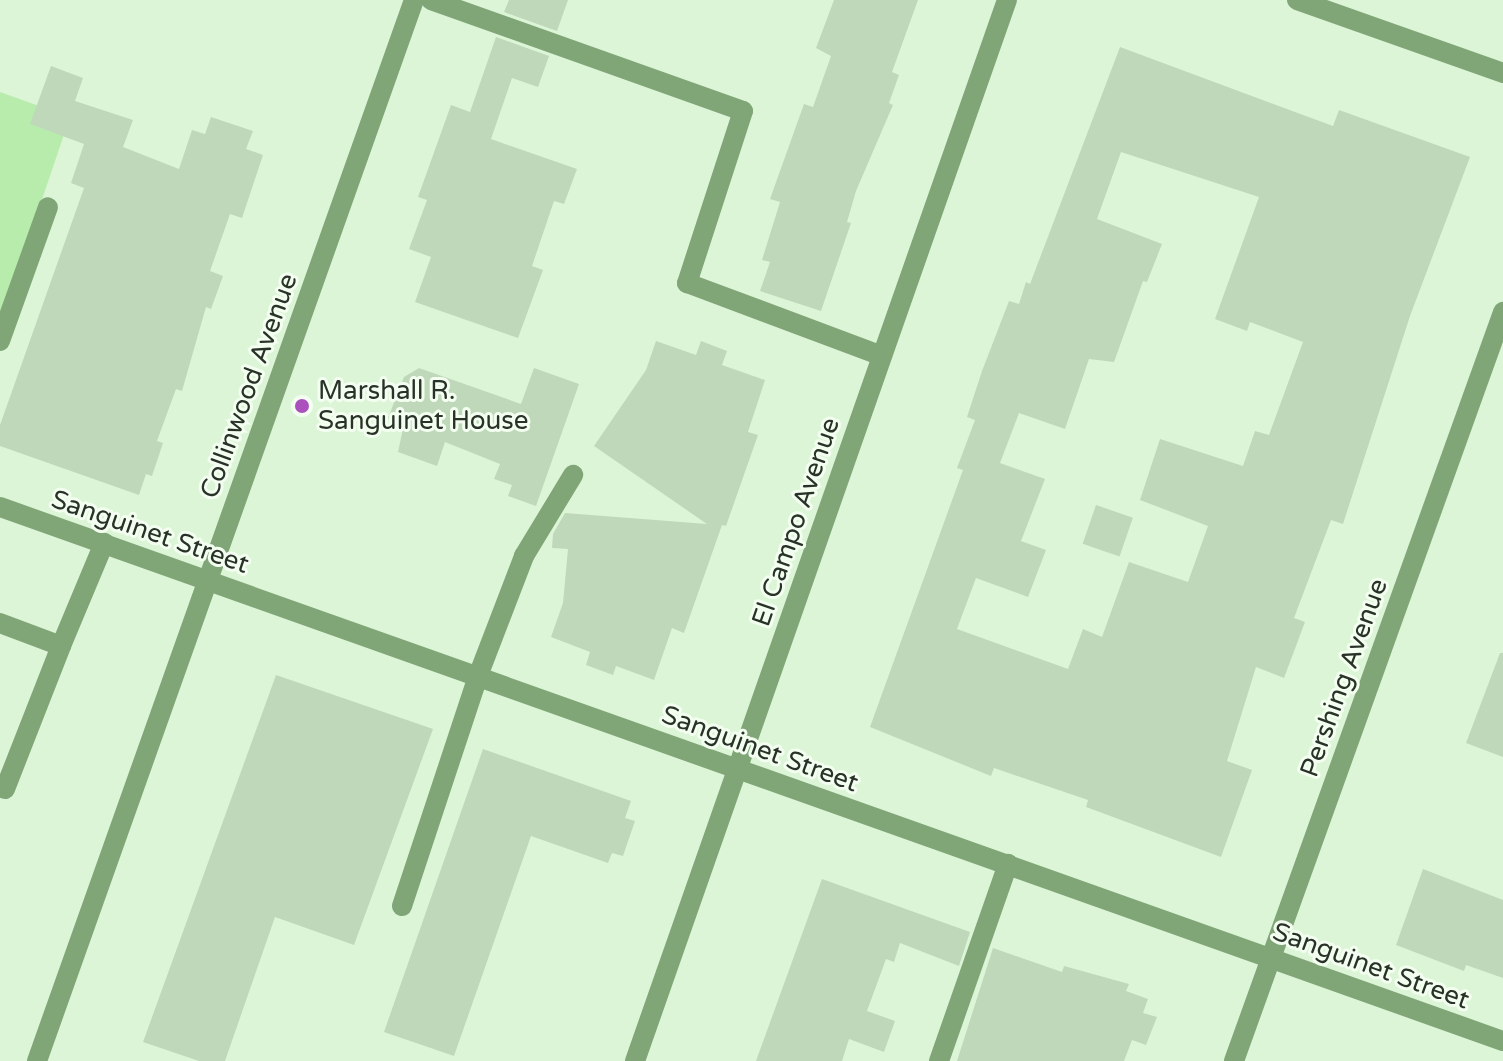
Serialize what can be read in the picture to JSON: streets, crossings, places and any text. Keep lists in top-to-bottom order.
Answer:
{
  "streets": {
    "street": [
      "Collinwood Avenue",
      "El Campo Avenue",
      "Sanguinet Street",
      "Pershing Avenue"
    ]
  },
  "crossings": [
    ["Collinwood Avenue", "Sanguinet Street"],
    ["El Campo Avenue", "Sanguinet Street"],
    ["Sanguinet Street", "Pershing Avenue"]
  ],
  "places": ["Marshall R. Sanguinet House"]
}
